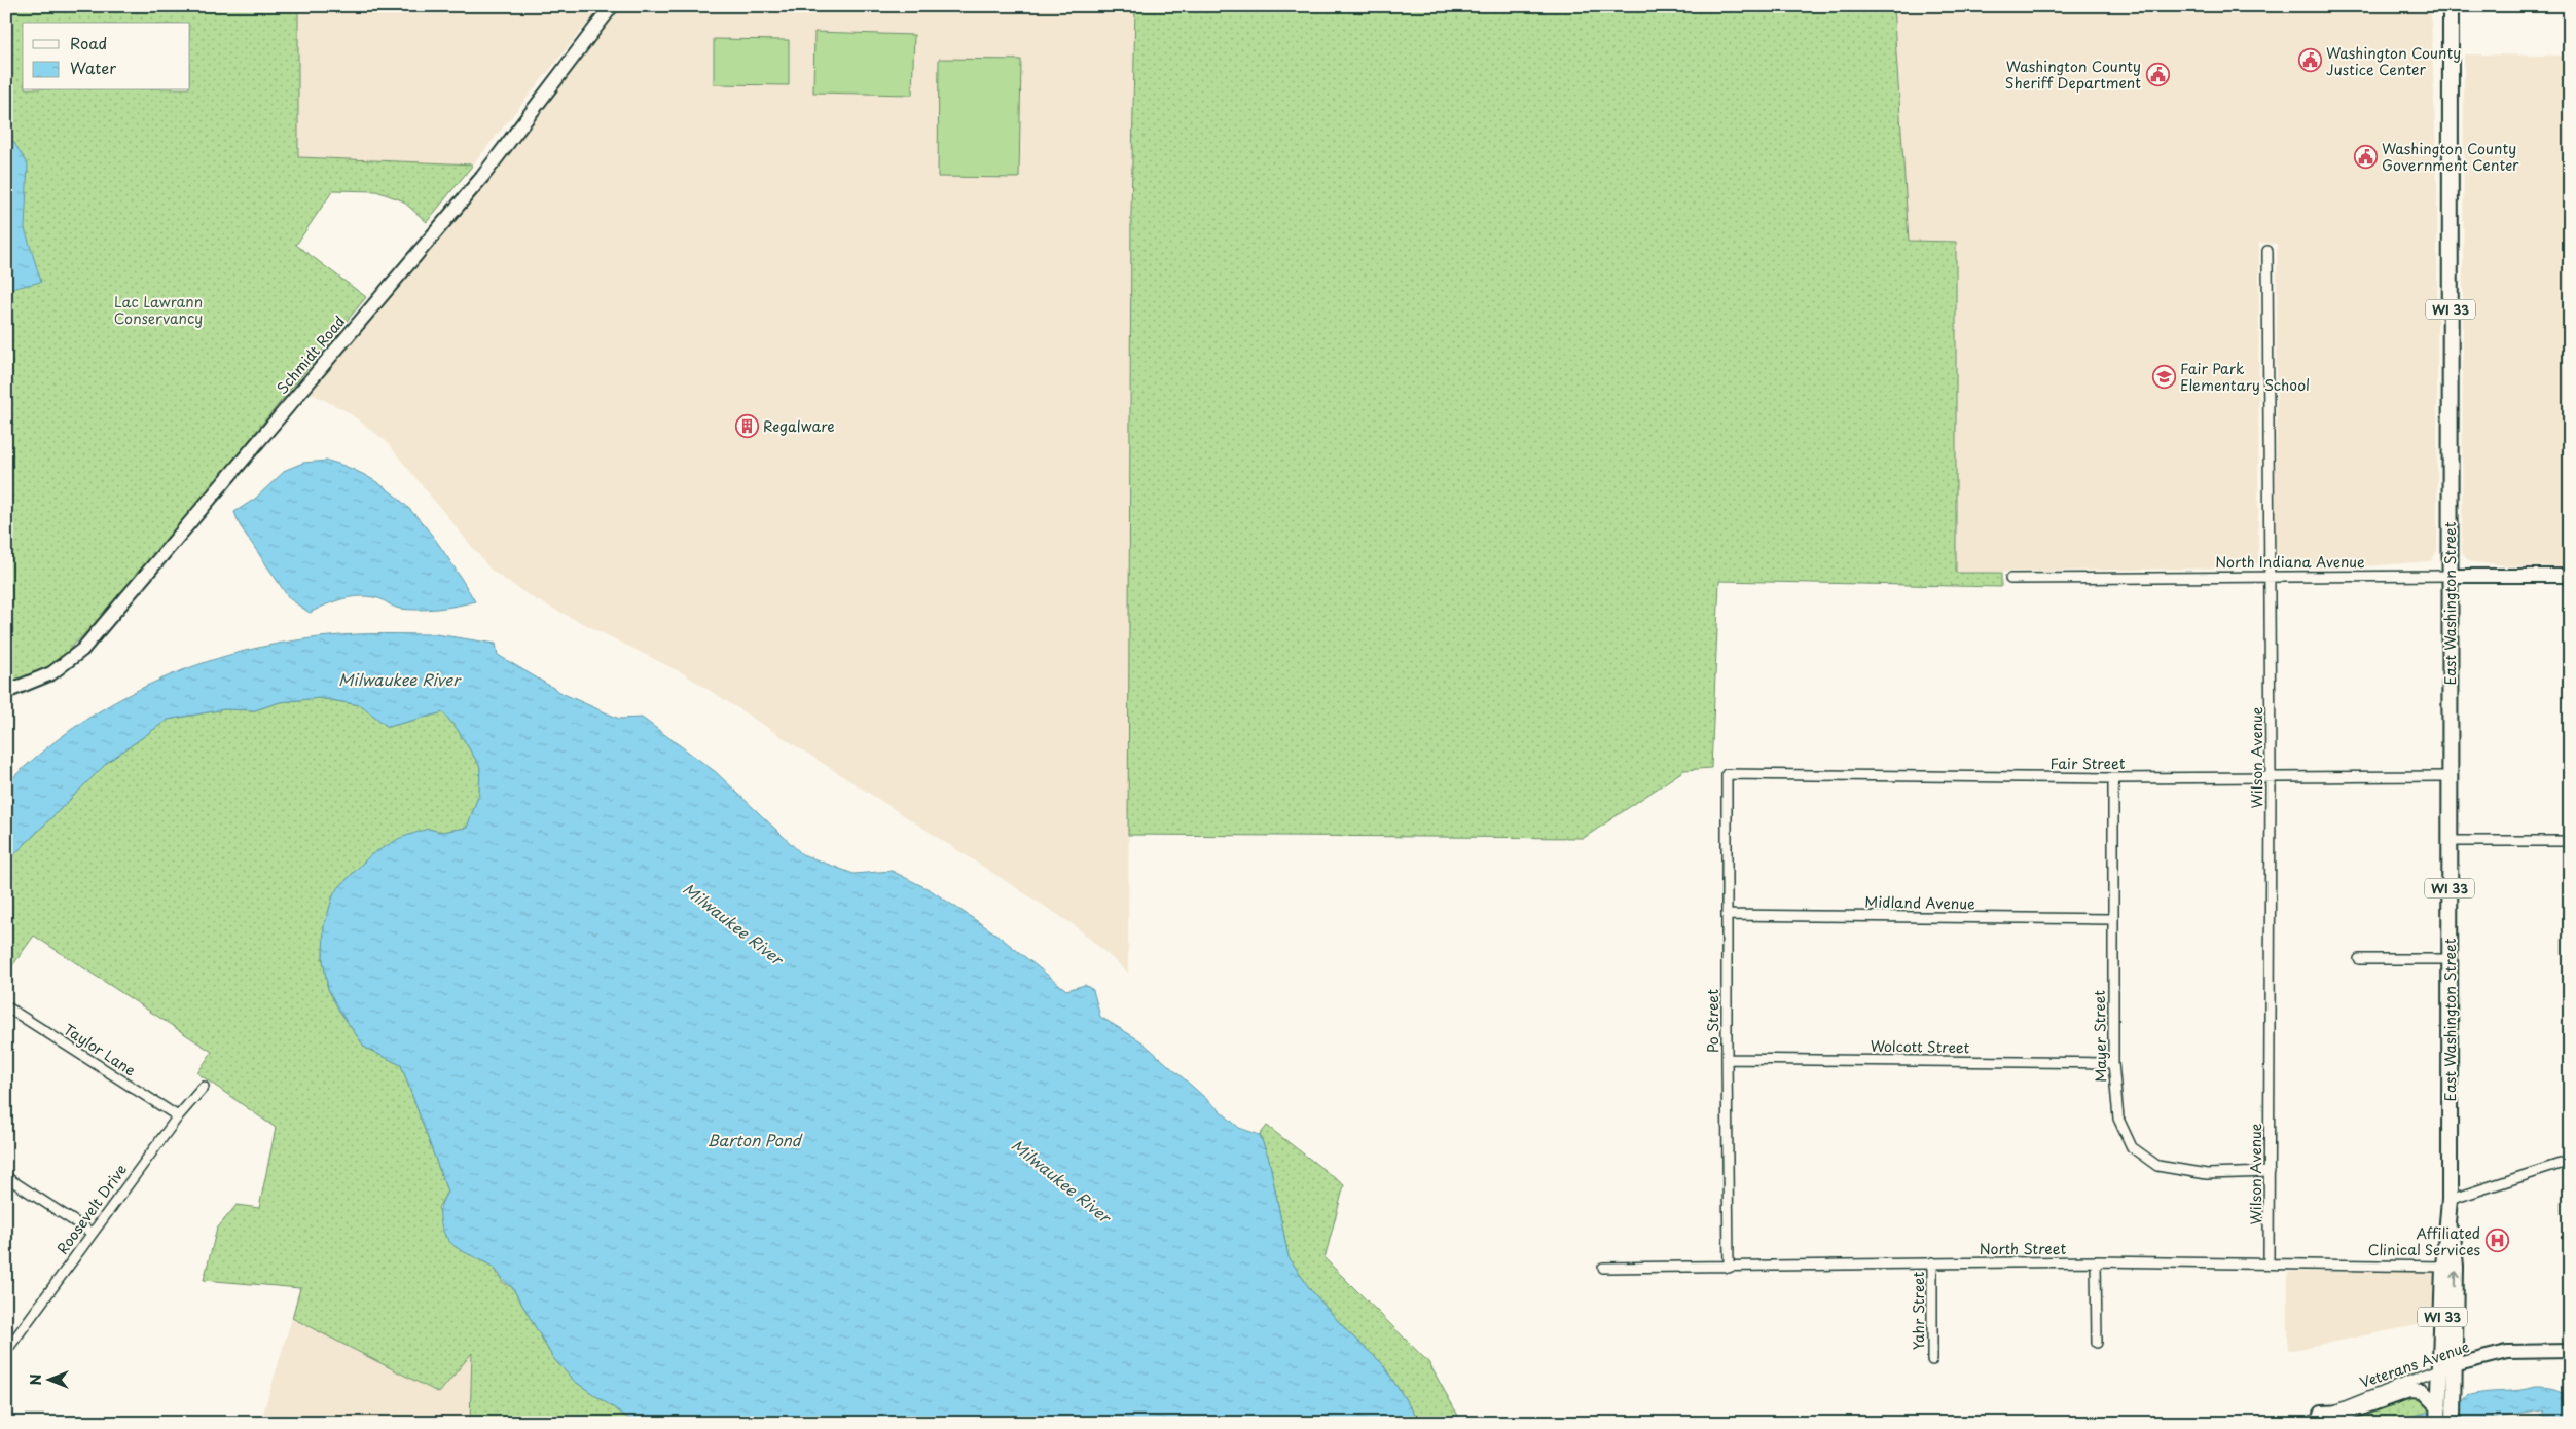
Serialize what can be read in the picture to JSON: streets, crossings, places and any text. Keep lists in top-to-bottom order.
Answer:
{
  "streets": {
    "main road": ["WI 33", "East Washington Street"],
    "street": [
      "Schmidt Road",
      "North Indiana Avenue",
      "Wilson Avenue",
      "Fair Street",
      "Midland Avenue",
      "Po Street",
      "Mayer Street",
      "Wolcott Street",
      "Taylor Lane",
      "Roosevelt Drive",
      "North Street",
      "Yahr Street",
      "Veterans Avenue"
    ]
  },
  "crossings": [
    ["WI 33", "East Washington Street"],
    ["North Indiana Avenue", "East Washington Street"],
    ["North Indiana Avenue", "Wilson Avenue"],
    ["East Washington Street", "Fair Street"],
    ["East Washington Street", "North Street"],
    ["East Washington Street", "Veterans Avenue"],
    ["Wilson Avenue", "Fair Street"],
    ["Wilson Avenue", "Mayer Street"],
    ["Wilson Avenue", "North Street"],
    ["Fair Street", "Po Street"],
    ["Fair Street", "Mayer Street"],
    ["Midland Avenue", "Po Street"],
    ["Midland Avenue", "Mayer Street"],
    ["Po Street", "Wolcott Street"],
    ["Po Street", "North Street"],
    ["Mayer Street", "Wolcott Street"],
    ["Taylor Lane", "Roosevelt Drive"],
    ["North Street", "Yahr Street"]
  ],
  "water": ["Milwaukee River", "Barton Pond"],
  "parks": ["Lac Lawrann Conservancy"],
  "places": {
    "public building": ["Washington County Justice Center", "Washington County Sheriff Department", "Washington County Government Center"],
    "school or university": ["Fair Park Elementary School"],
    "building": ["Regalware"],
    "hospital": ["Affiliated Clinical Services"]
  },
  "legend": ["Road", "Water"],
  "north": "left"
}
